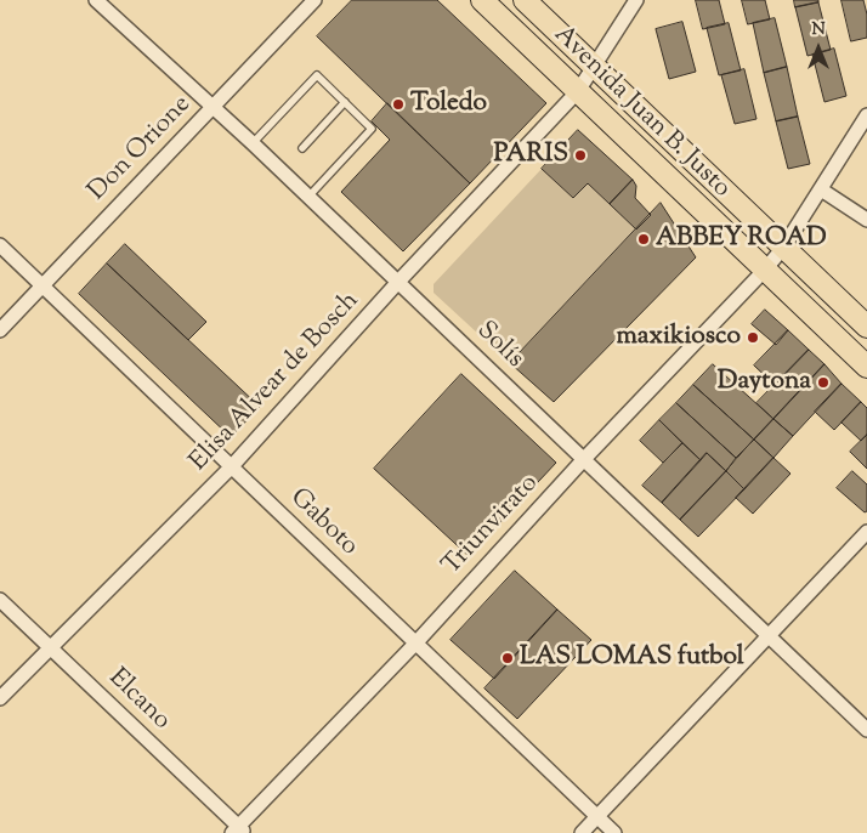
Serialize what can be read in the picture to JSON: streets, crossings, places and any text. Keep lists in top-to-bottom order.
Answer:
{
  "streets": {
    "main road": ["Avenida Juan B. Justo"],
    "street": [
      "Don Orione",
      "Solís",
      "Elisa Alvear de Bosch",
      "Gaboto",
      "Triunvirato",
      "Elcano"
    ]
  },
  "crossings": [
    ["Avenida Juan B. Justo", "Elisa Alvear de Bosch"],
    ["Avenida Juan B. Justo", "Triunvirato"],
    ["Don Orione", "Solís"],
    ["Don Orione", "Gaboto"],
    ["Solís", "Elisa Alvear de Bosch"],
    ["Solís", "Triunvirato"],
    ["Elisa Alvear de Bosch", "Gaboto"],
    ["Elisa Alvear de Bosch", "Elcano"],
    ["Gaboto", "Triunvirato"],
    ["Triunvirato", "Elcano"]
  ],
  "places": [
    "Toledo",
    "PARIS",
    "ABBEY ROAD",
    "maxikiosco",
    "Daytona",
    "LAS LOMAS futbol"
  ],
  "north": "top"
}
